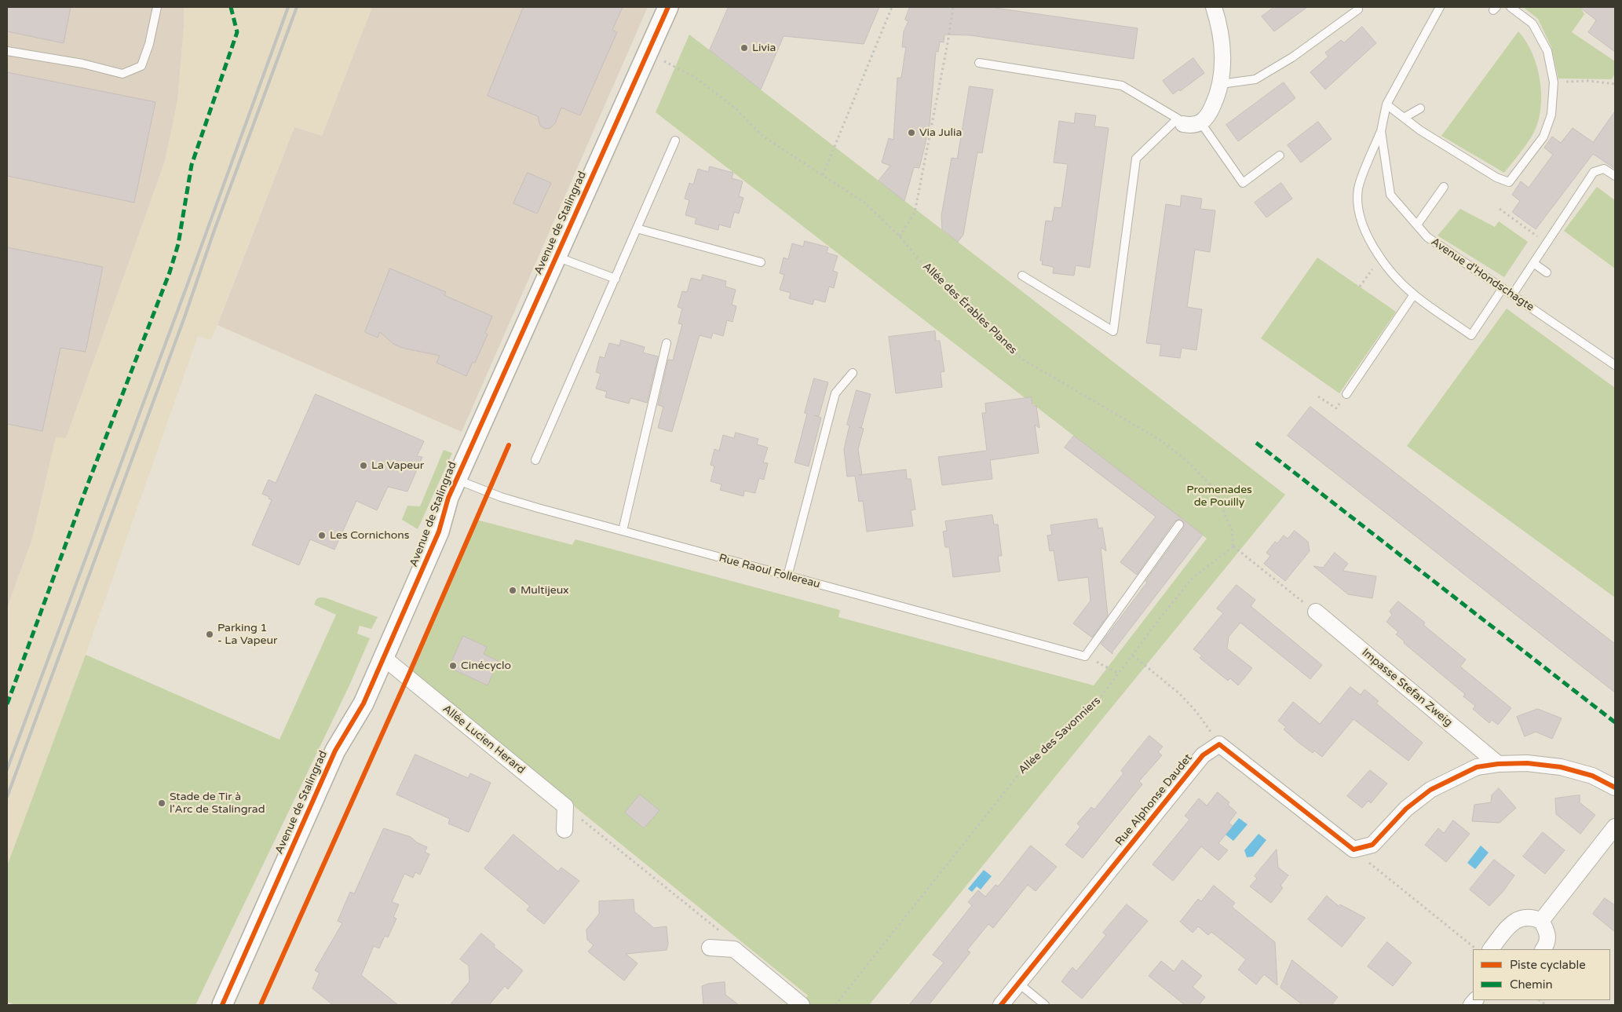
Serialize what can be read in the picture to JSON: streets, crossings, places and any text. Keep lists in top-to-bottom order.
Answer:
{
  "streets": {
    "street": [
      "Avenue de Stalingrad",
      "Impasse Stefan Zweig",
      "Allée Lucien Herard",
      "Rue Alphonse Daudet"
    ],
    "lane": ["Avenue d'Hondschagte", "Rue Raoul Follereau"],
    "path": ["Allée des Érables Planes", "Allée des Savonniers"]
  },
  "crossings": [
    ["Avenue de Stalingrad", "Allée des Érables Planes"],
    ["Avenue de Stalingrad", "Rue Raoul Follereau"],
    ["Avenue de Stalingrad", "Allée Lucien Herard"],
    ["Allée des Érables Planes", "Allée des Savonniers"]
  ],
  "parks": ["Promenades de Pouilly"],
  "places": [
    "Livia",
    "Via Julia",
    "La Vapeur",
    "Les Cornichons",
    "Multijeux",
    "Parking 1 - La Vapeur",
    "Cinécyclo",
    "Stade de Tir à l'Arc de Stalingrad"
  ],
  "legend": ["Piste cyclable", "Chemin"]
}
